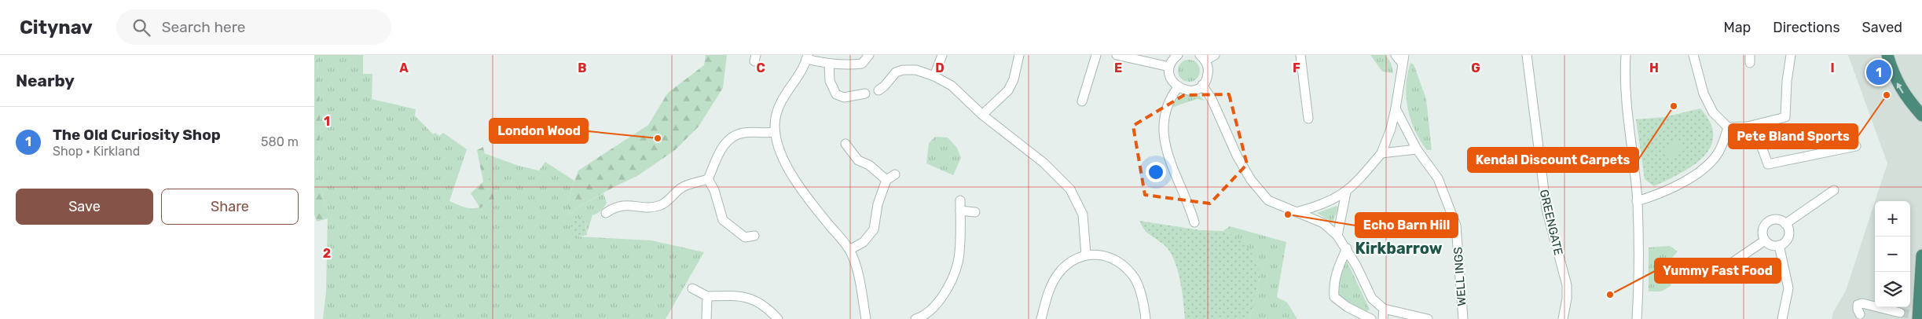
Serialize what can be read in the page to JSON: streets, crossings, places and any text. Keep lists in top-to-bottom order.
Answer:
{
  "streets": {
    "street": ["GREENGATE", "WELL INGS"]
  },
  "districts": ["Kirkbarrow"],
  "places": [
    "Pete Bland Sports",
    "Kendal Discount Carpets",
    "London Wood",
    "Echo Barn Hill",
    "Yummy Fast Food"
  ],
  "page": {
    "header": "Citynav",
    "search": "Search here",
    "nav": ["Map", "Directions", "Saved"],
    "heading": "Nearby",
    "pins": "1",
    "list": [
      {
        "mark": "1",
        "name": "The Old Curiosity Shop",
        "note": "Shop · Kirkland",
        "value": "580 m"
      }
    ],
    "buttons": ["Save", "Share"],
    "map_buttons": ["+", "−"]
  },
  "grid": {
    "columns": [
      "A",
      "B",
      "C",
      "D",
      "E",
      "F",
      "G",
      "H",
      "I"
    ],
    "rows": ["1", "2"]
  }
}
